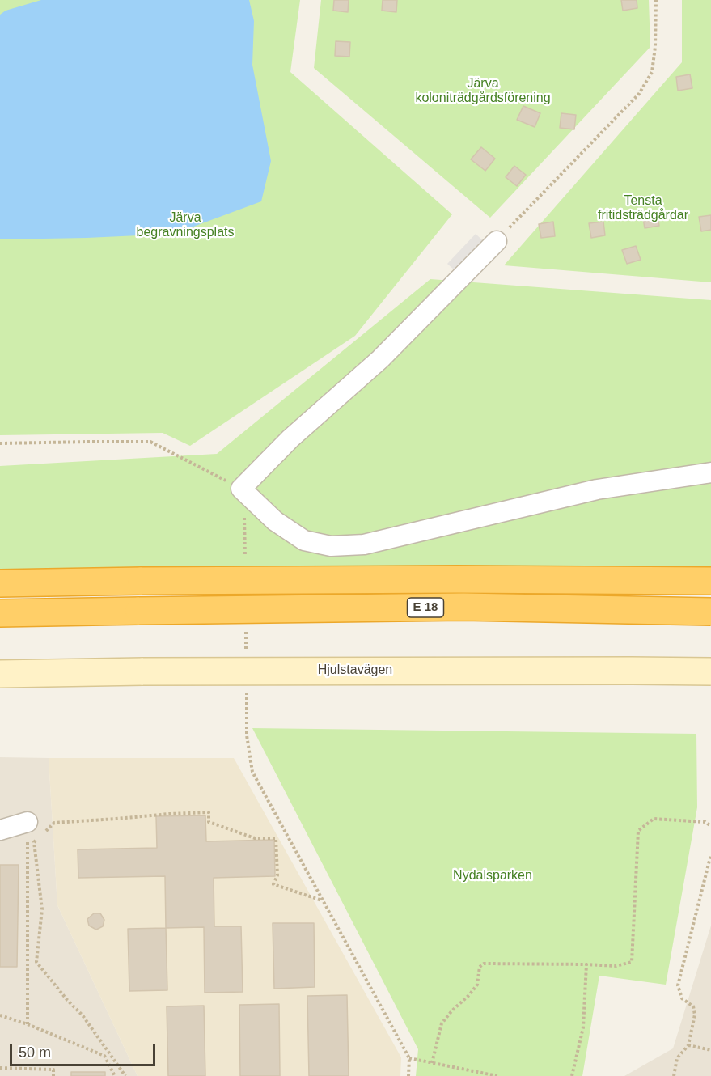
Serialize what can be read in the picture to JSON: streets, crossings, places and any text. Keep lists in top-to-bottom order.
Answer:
{
  "streets": {
    "highway": ["E 18"],
    "main road": ["Hjulstavägen"]
  },
  "parks": [
    "Järva koloniträdgårdsförening",
    "Tensta fritidsträdgårdar",
    "Järva begravningsplats",
    "Nydalsparken"
  ],
  "scale_bar": "50 m"
}
